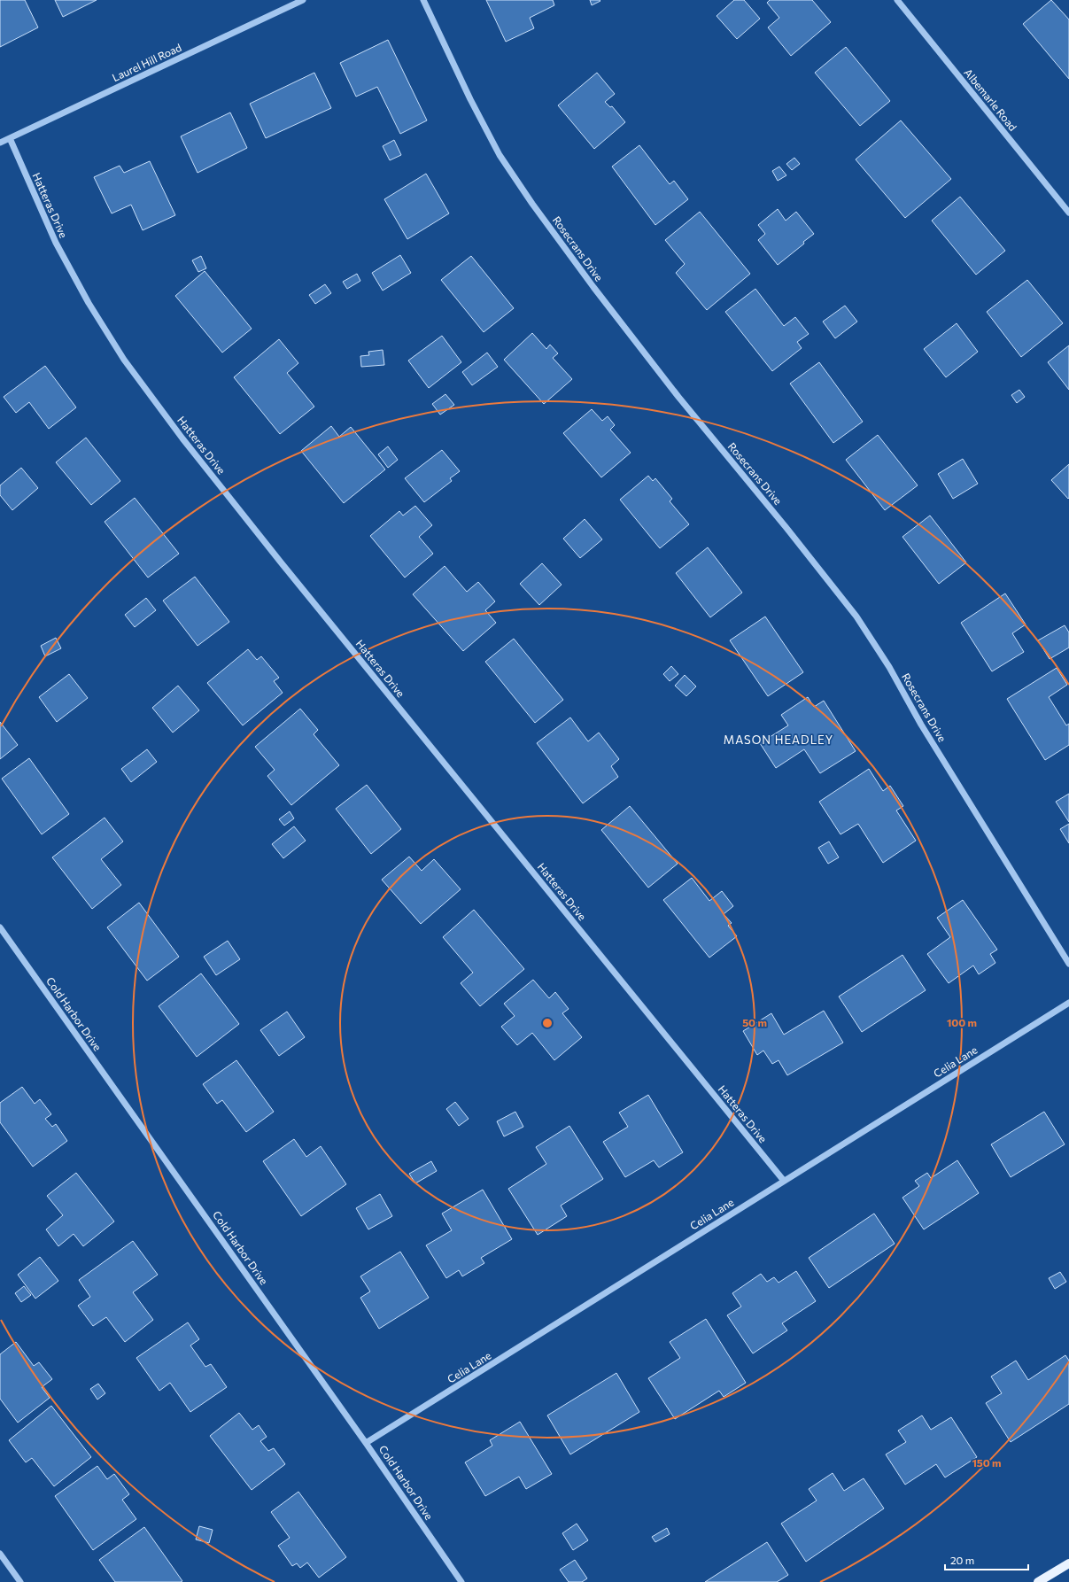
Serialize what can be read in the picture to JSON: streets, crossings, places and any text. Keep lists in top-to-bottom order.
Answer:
{
  "streets": {
    "street": [
      "Laurel Hill Road",
      "Albemarle Road",
      "Hatteras Drive",
      "Rosecrans Drive",
      "Cold Harbor Drive",
      "Celia Lane"
    ]
  },
  "crossings": [
    ["Laurel Hill Road", "Hatteras Drive"],
    ["Hatteras Drive", "Celia Lane"],
    ["Cold Harbor Drive", "Celia Lane"]
  ],
  "districts": ["MASON HEADLEY"],
  "scale_bar": "20 m",
  "rings": ["50 m", "100 m", "150 m"]
}
